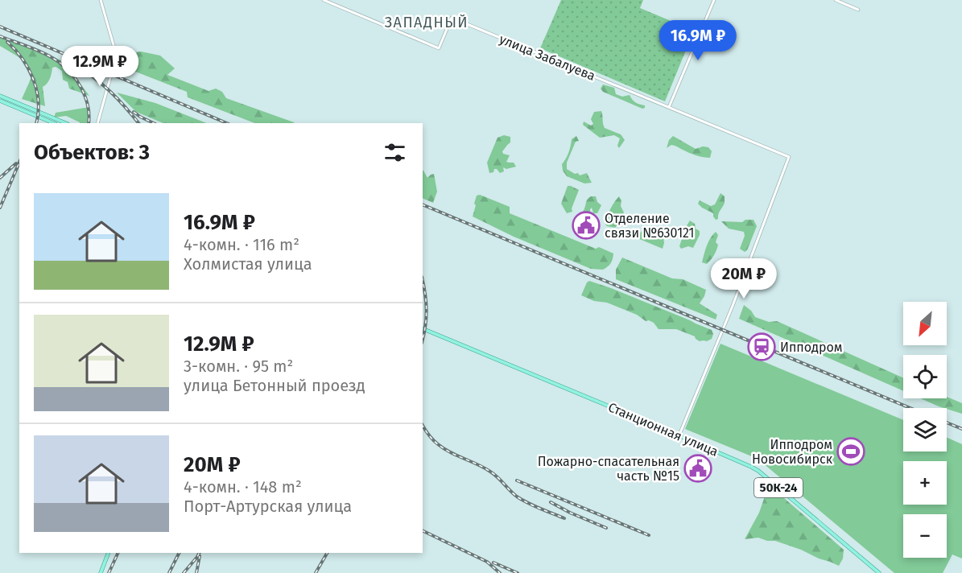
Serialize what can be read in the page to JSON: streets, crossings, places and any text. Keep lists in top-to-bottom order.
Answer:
{
  "streets": {
    "main road": ["Станционная улица", "50К-24"],
    "street": ["улица Забалуева"]
  },
  "crossings": [
    ["улица Забалуева", "Станционная улица"]
  ],
  "districts": ["ЗАПАДНЫЙ"],
  "places": {
    "public building": ["Отделение связи №630121", "Пожарно-спасательная часть №15"],
    "station": ["Ипподром"],
    "sports": ["Ипподром Новосибирск"]
  },
  "north": "bottom left",
  "page": {
    "price": ["16.9M ₽", "12.9M ₽", "20M ₽"],
    "heading": "Объектов: 3",
    "list": [
      {
        "name": "16.9M ₽",
        "note": "4-комн. · 116 m² · Холмистая улица"
      },
      {
        "name": "12.9M ₽",
        "note": "3-комн. · 95 m² · улица Бетонный проезд"
      },
      {
        "name": "20M ₽",
        "note": "4-комн. · 148 m² · Порт-Артурская улица"
      }
    ],
    "map_buttons": ["+", "−"]
  }
}
